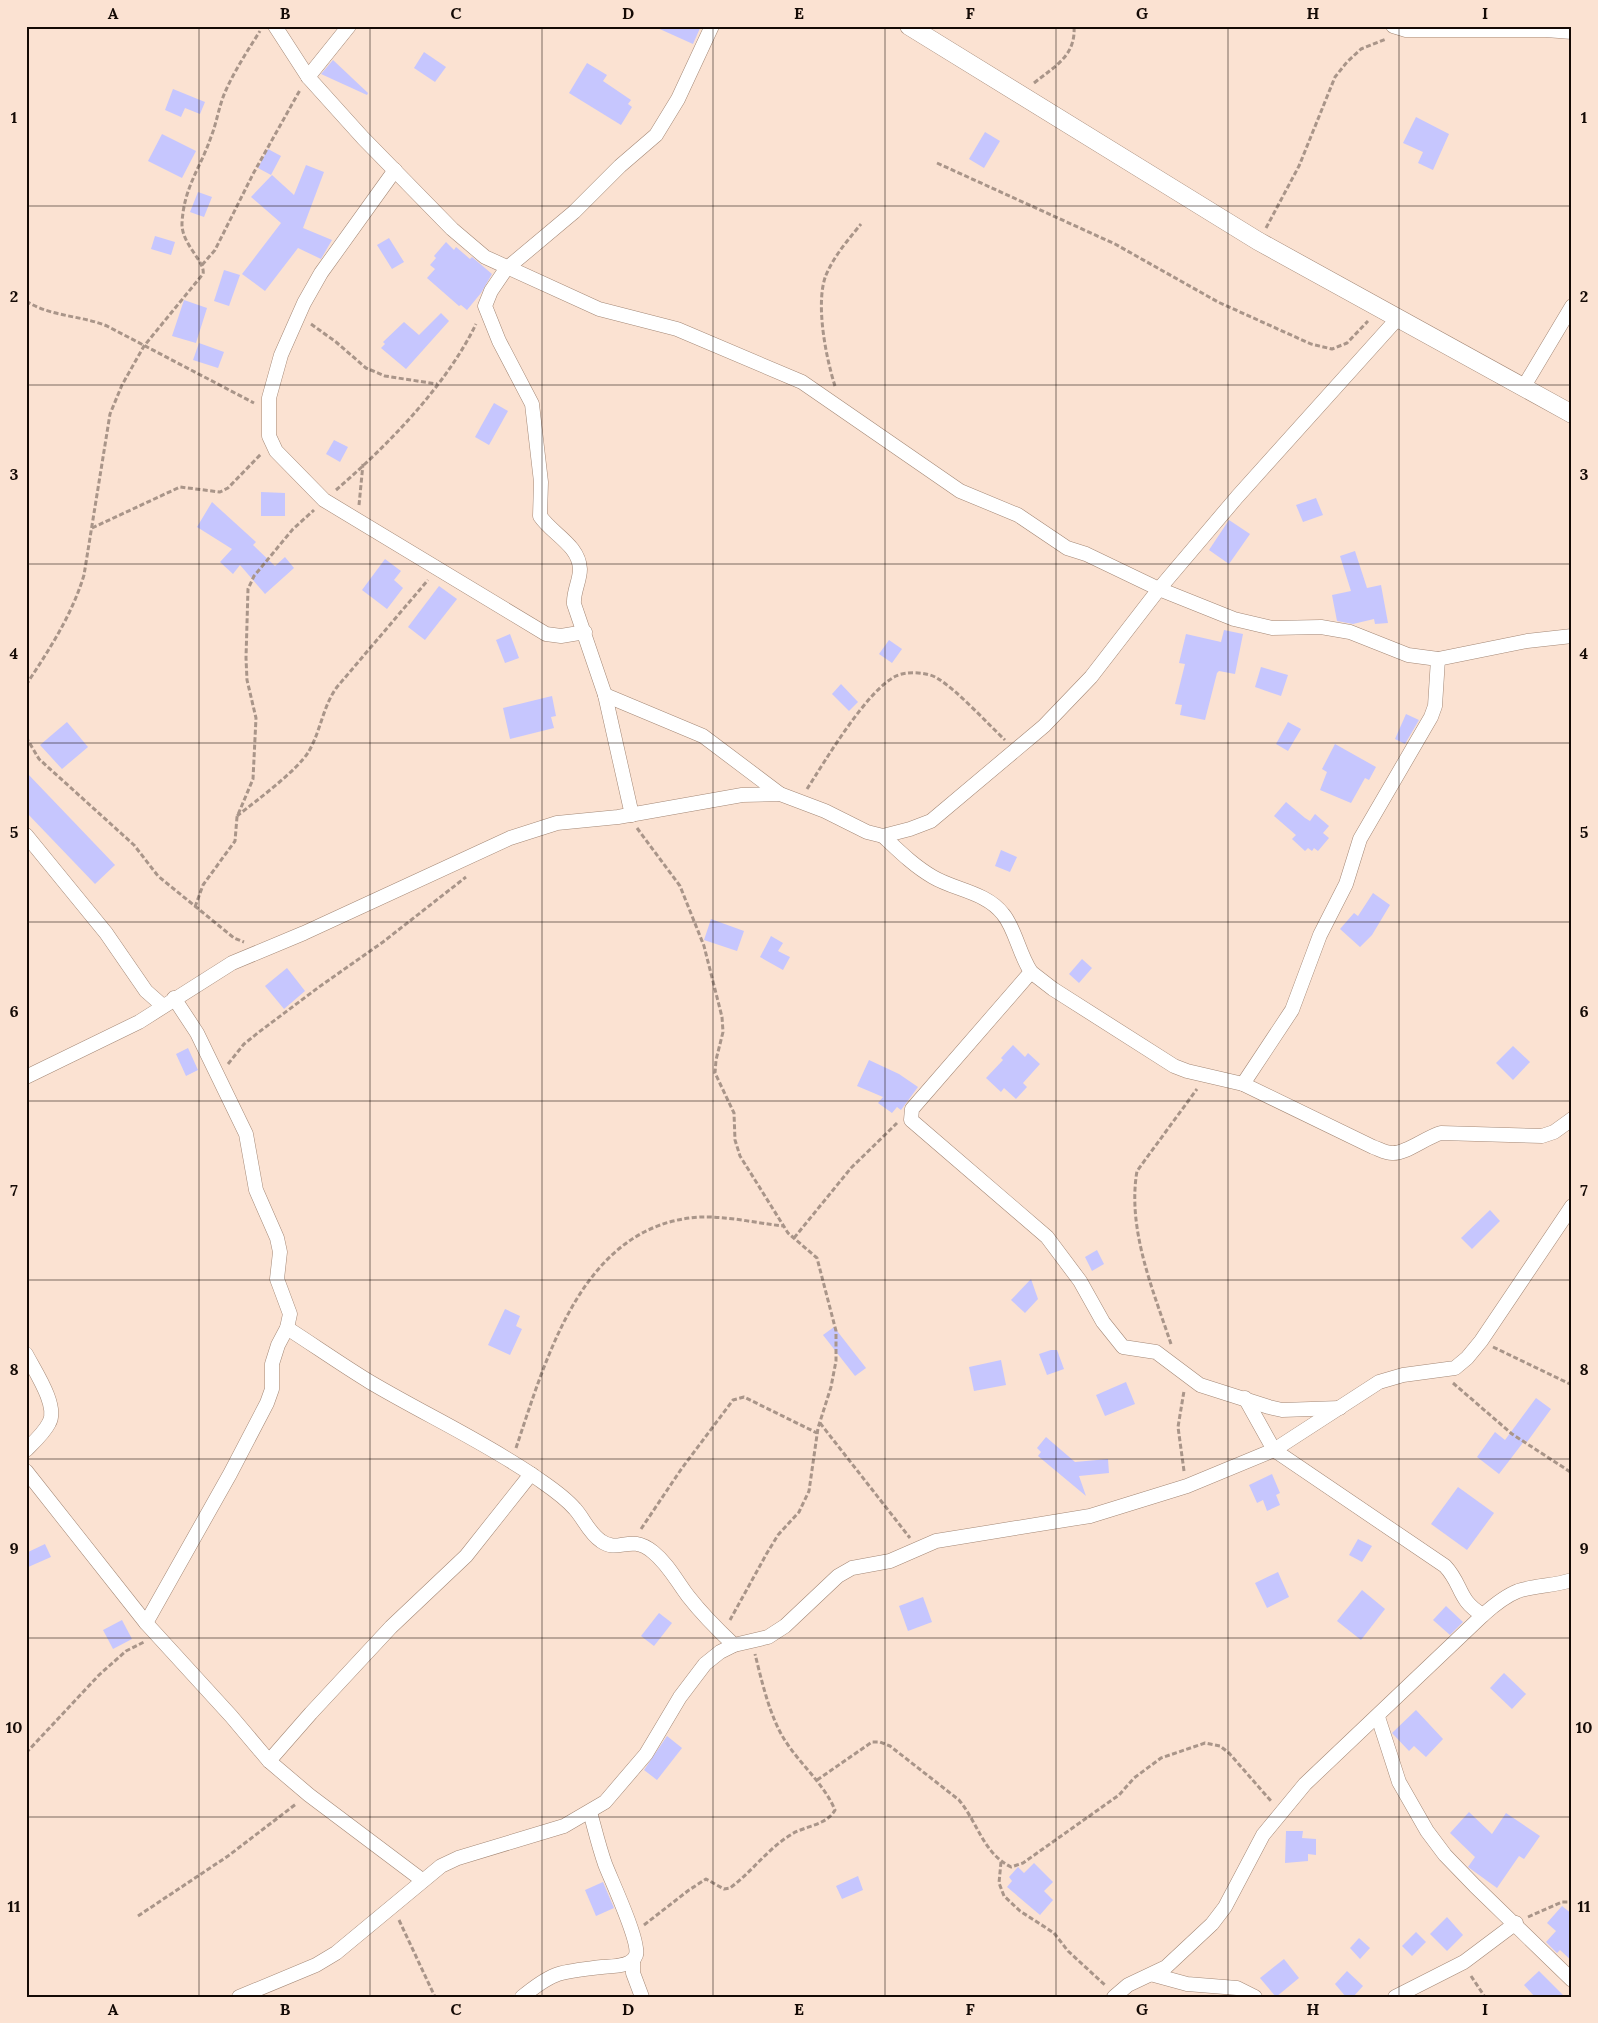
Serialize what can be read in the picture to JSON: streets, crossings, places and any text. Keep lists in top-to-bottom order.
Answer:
{
  "grid": {
    "columns": [
      "A",
      "B",
      "C",
      "D",
      "E",
      "F",
      "G",
      "H",
      "I"
    ],
    "rows": [
      "1",
      "2",
      "3",
      "4",
      "5",
      "6",
      "7",
      "8",
      "9",
      "10",
      "11"
    ]
  }
}
